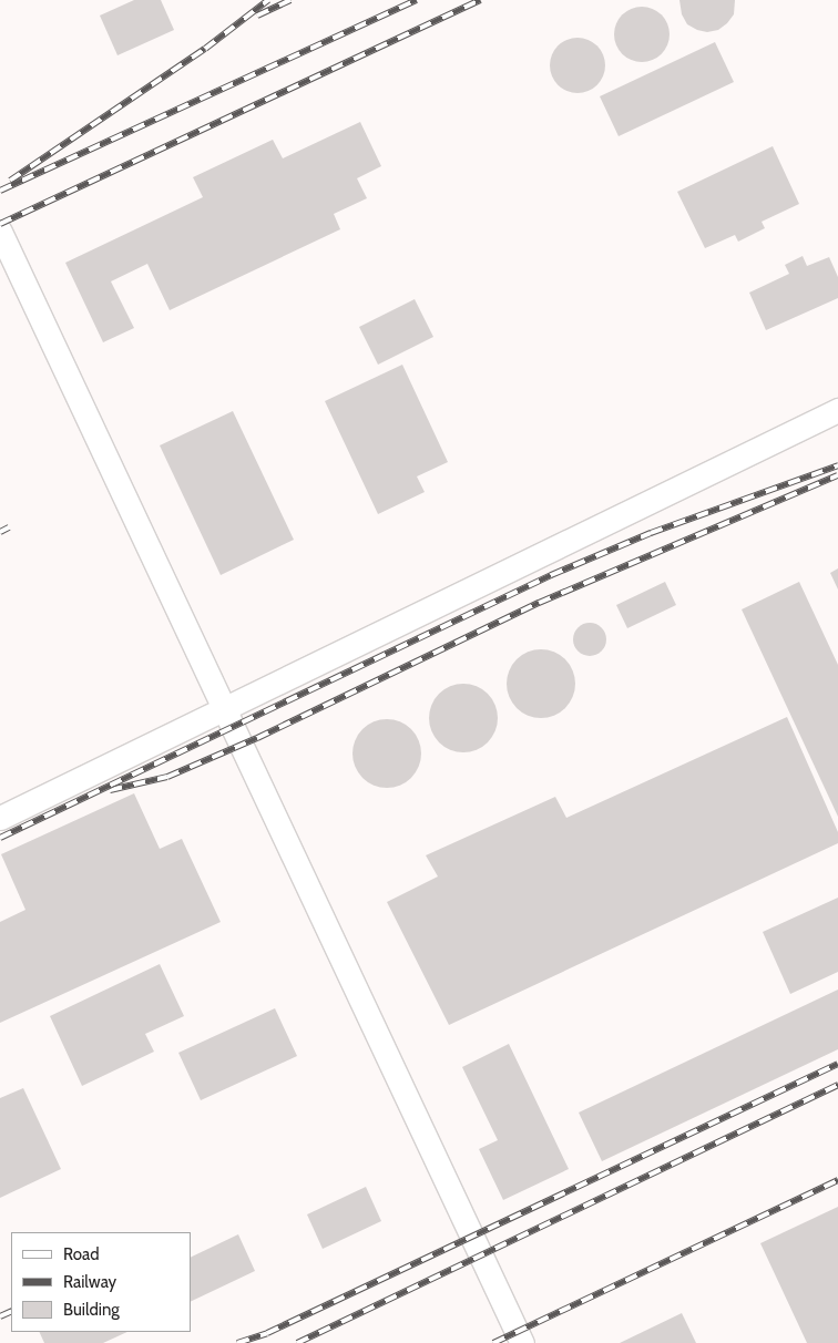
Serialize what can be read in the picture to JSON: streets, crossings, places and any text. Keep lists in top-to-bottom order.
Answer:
{
  "legend": ["Road", "Railway", "Building"]
}
